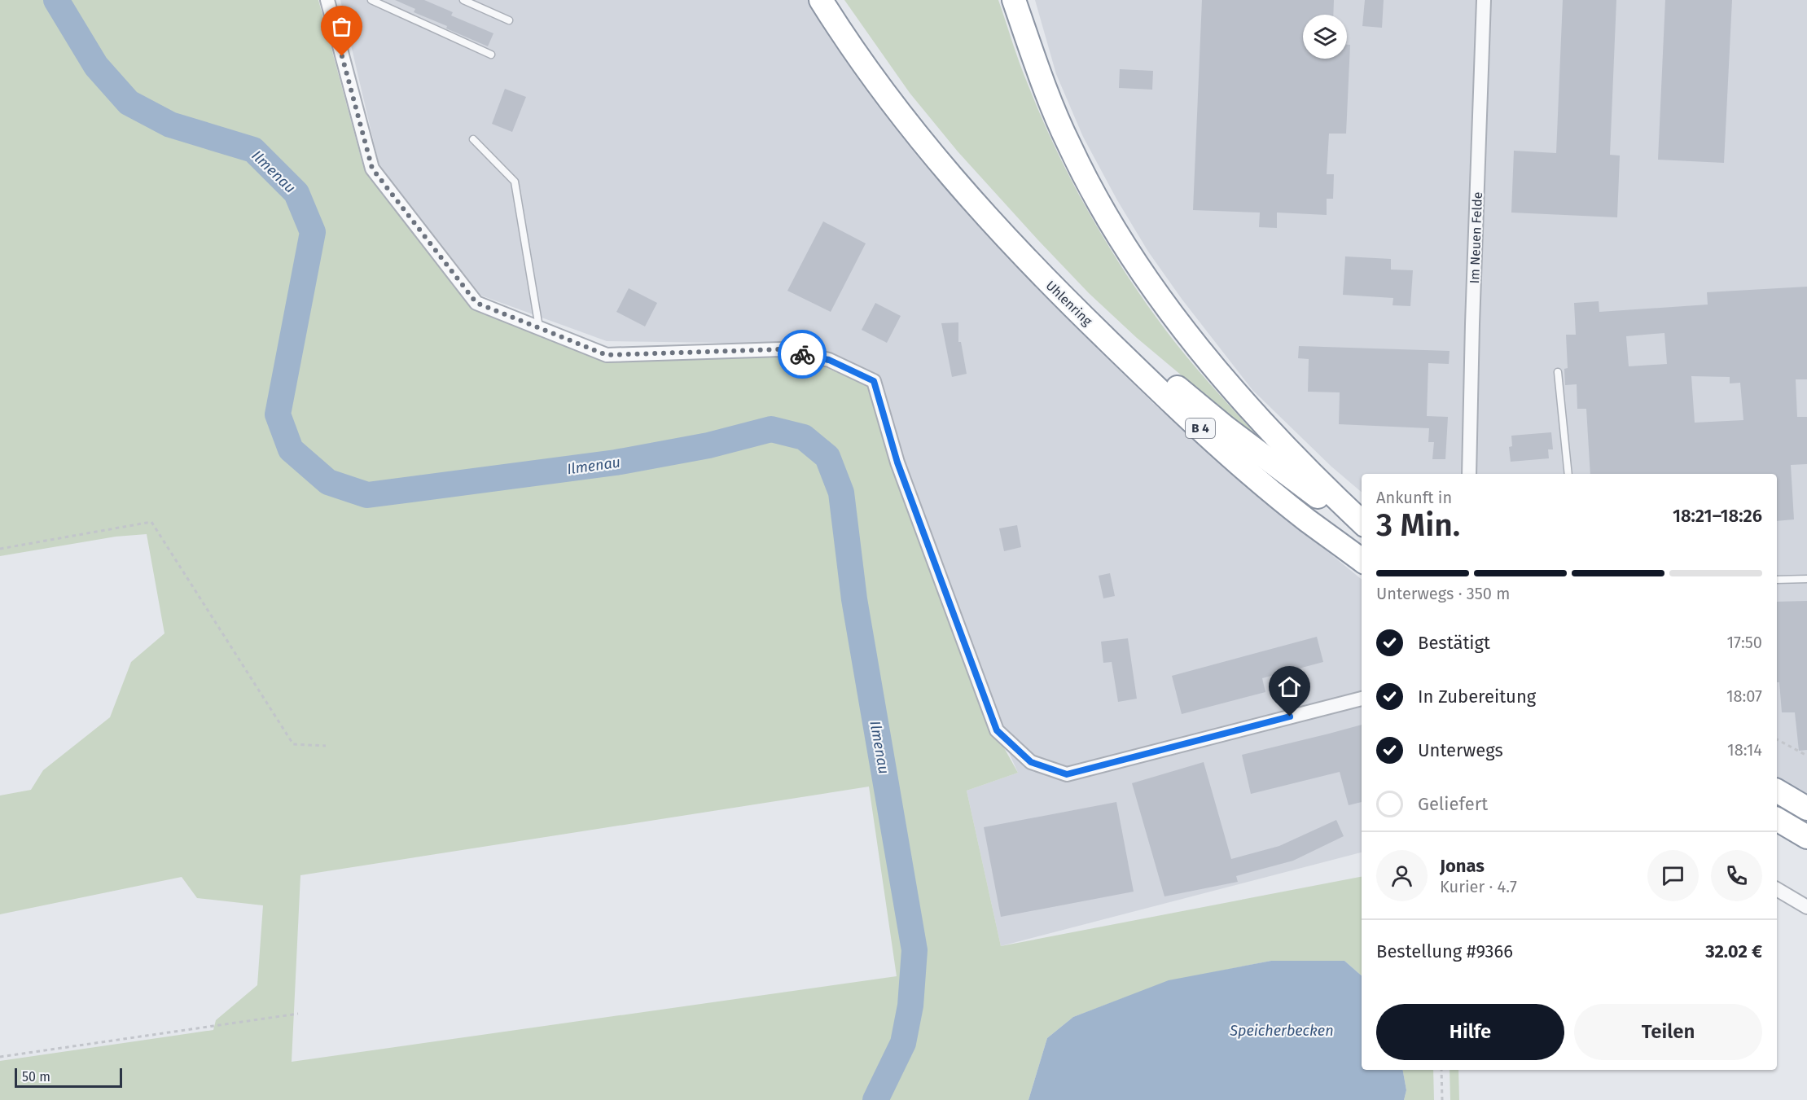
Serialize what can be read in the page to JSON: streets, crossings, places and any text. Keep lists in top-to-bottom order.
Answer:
{
  "streets": {
    "highway": ["Uhlenring", "B 4"],
    "street": ["Im Neuen Felde"]
  },
  "crossings": [
    ["Uhlenring", "B 4"]
  ],
  "water": ["Ilmenau", "Speicherbecken"],
  "scale_bar": "50 m",
  "page": {
    "heading": ["3 Min.", "Ankunft in", "18:21–18:26"],
    "panel": [
      "Jonas",
      "Kurier · 4.7",
      "Bestellung #9366",
      "32.02 €"
    ],
    "bar": "Unterwegs · 350 m",
    "list": [
      ["Bestätigt", "17:50"],
      ["In Zubereitung", "18:07"],
      ["Unterwegs", "18:14"],
      "Geliefert"
    ],
    "buttons": ["Hilfe", "Teilen"],
    "scale": "50 m"
  }
}
